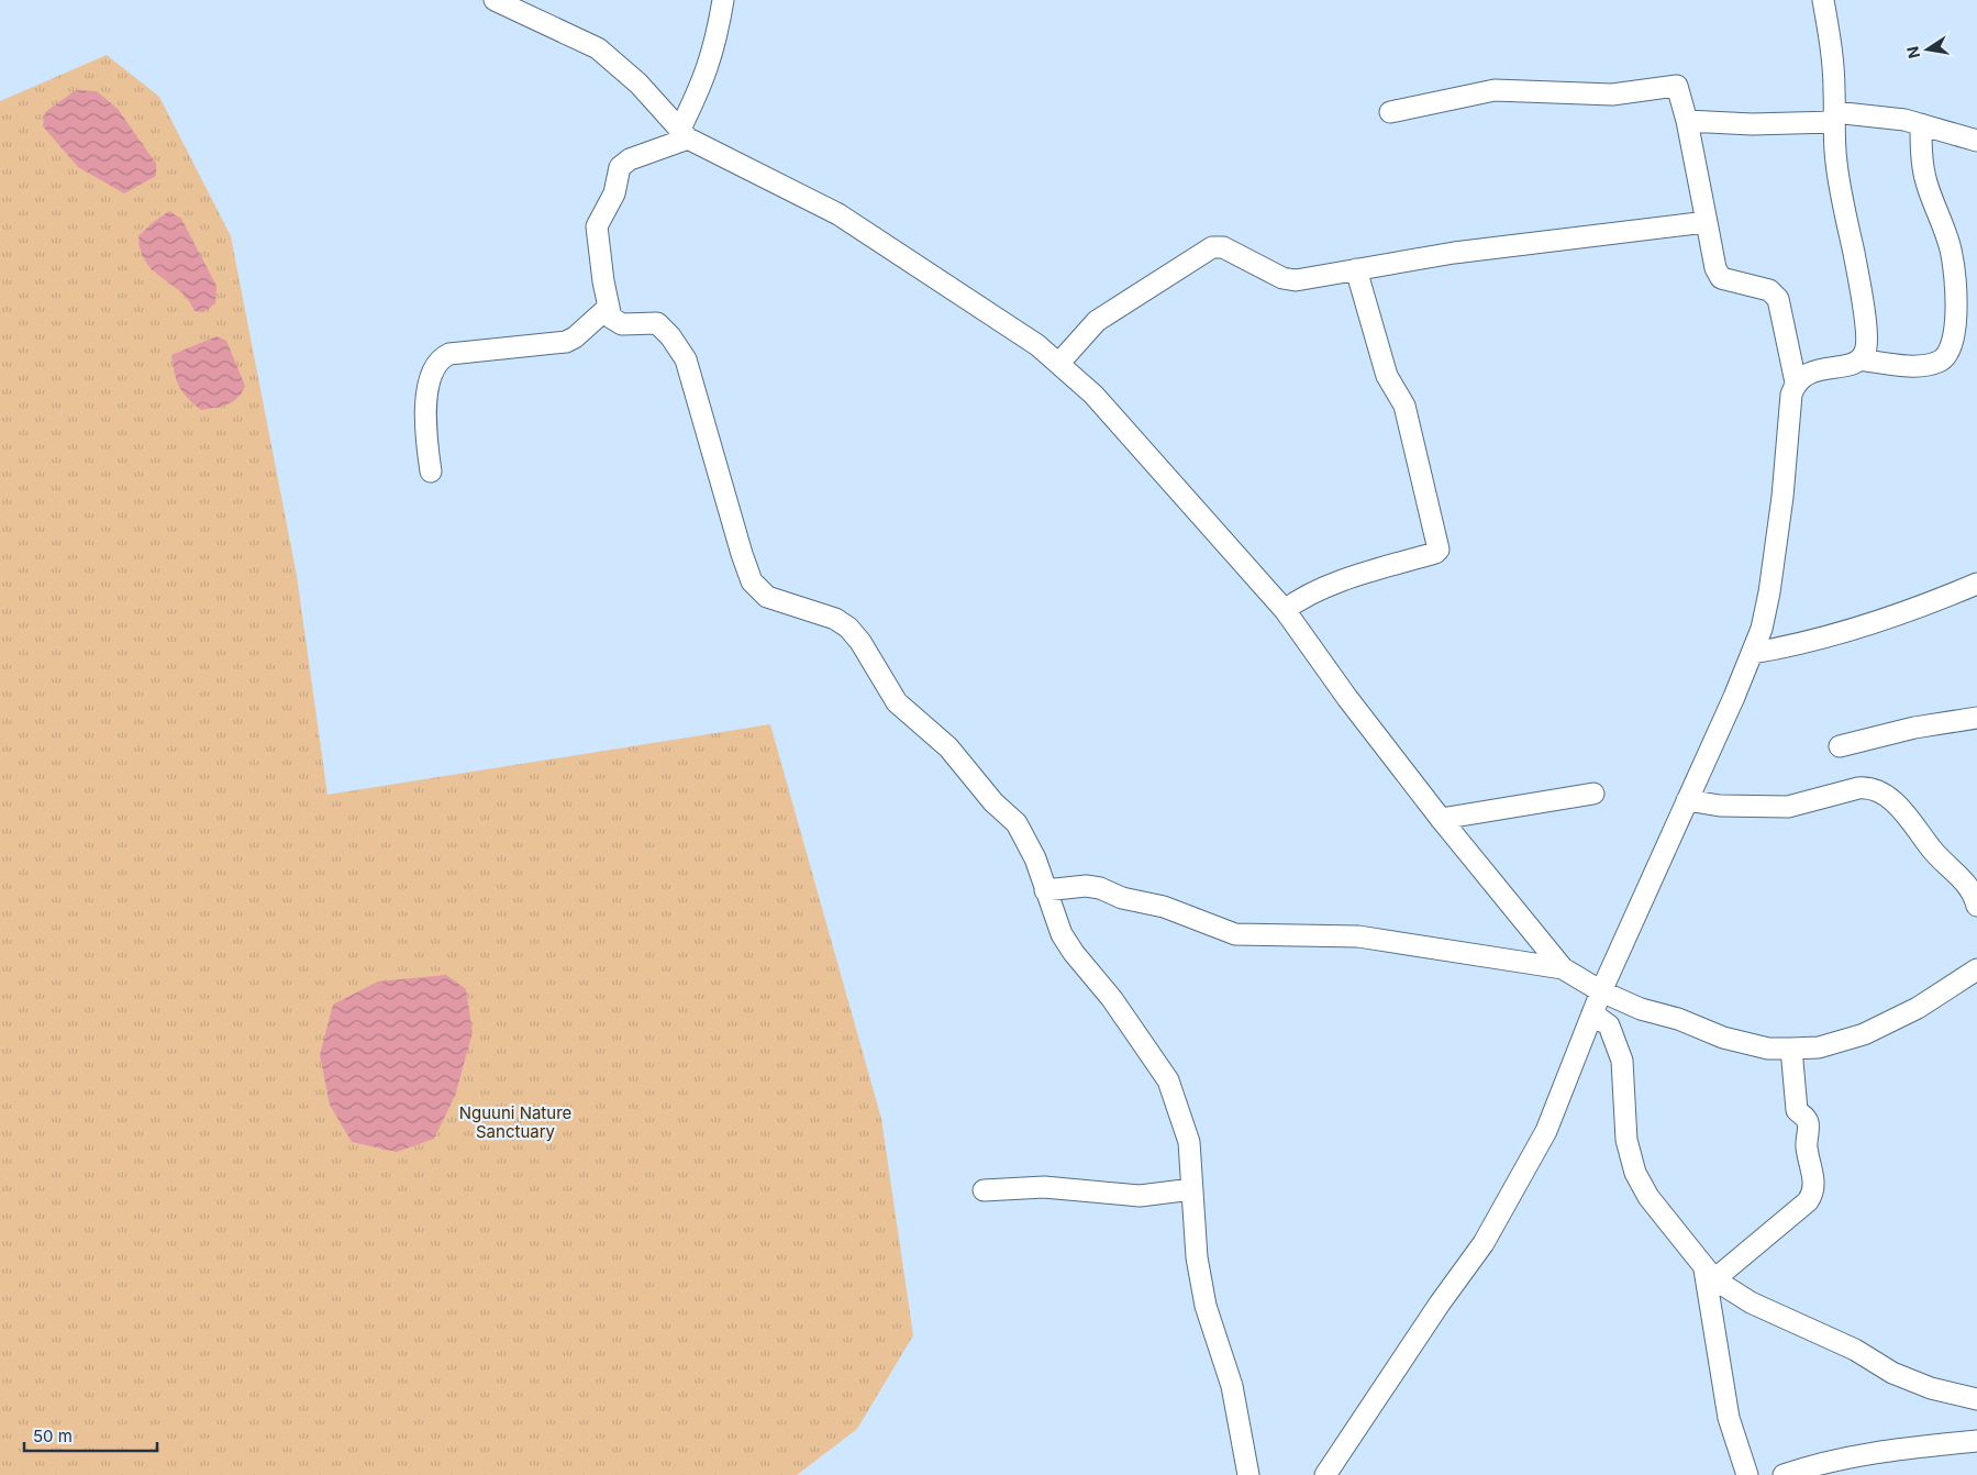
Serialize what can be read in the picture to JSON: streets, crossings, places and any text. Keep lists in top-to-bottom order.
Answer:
{
  "parks": ["Nguuni Nature Sanctuary"],
  "scale_bar": "50 m",
  "north": "left"
}
